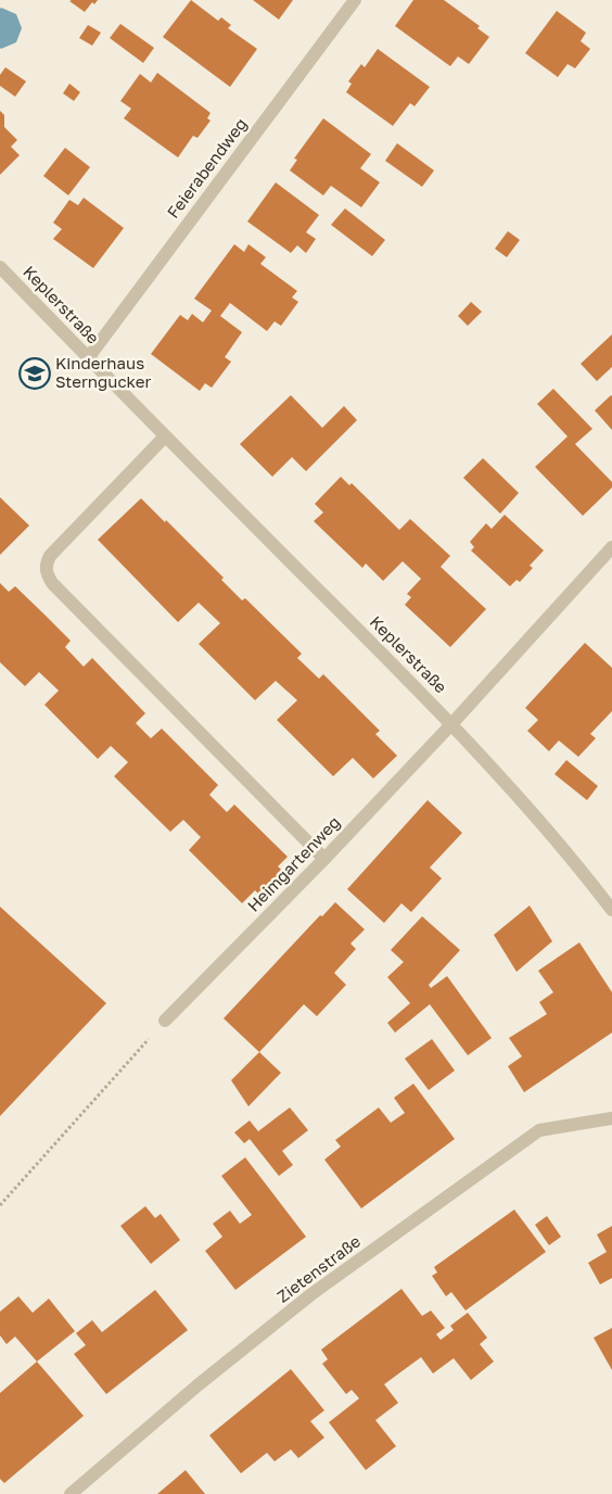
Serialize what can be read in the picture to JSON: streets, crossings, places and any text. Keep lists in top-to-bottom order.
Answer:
{
  "streets": {
    "street": [
      "Feierabendweg",
      "Keplerstraße",
      "Heimgartenweg",
      "Zietenstraße"
    ]
  },
  "crossings": [
    ["Feierabendweg", "Keplerstraße"],
    ["Keplerstraße", "Heimgartenweg"]
  ],
  "places": {
    "school or university": ["Kinderhaus Sterngucker"]
  }
}
